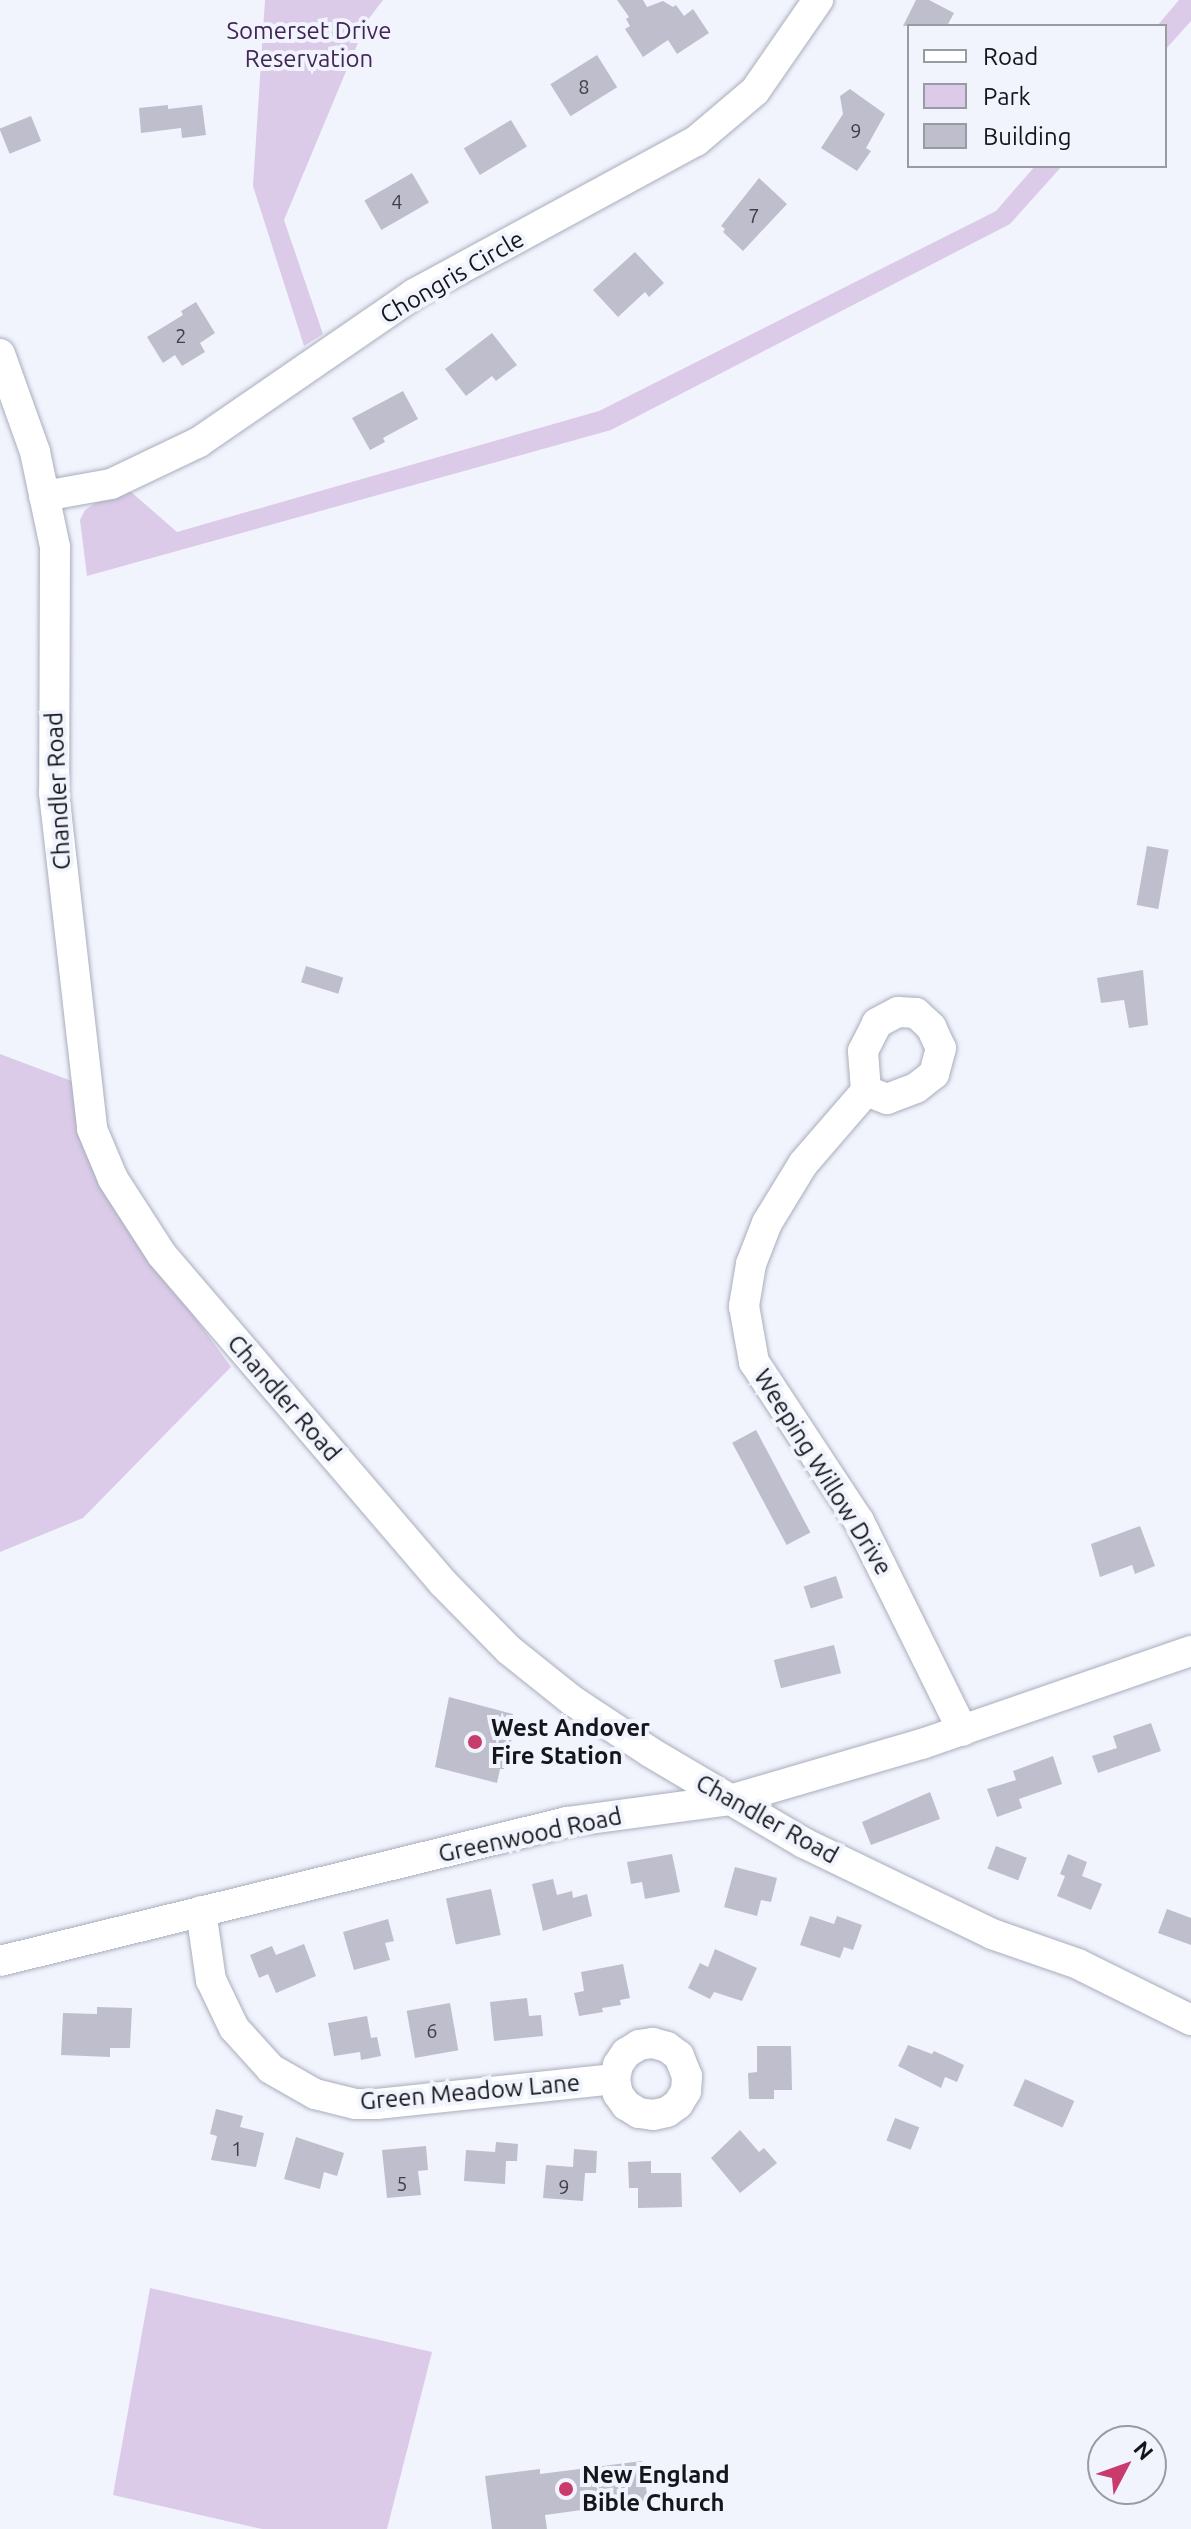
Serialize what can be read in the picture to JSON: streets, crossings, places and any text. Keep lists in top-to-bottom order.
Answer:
{
  "streets": {
    "street": [
      "Chongris Circle",
      "Chandler Road",
      "Weeping Willow Drive",
      "Greenwood Road",
      "Green Meadow Lane"
    ]
  },
  "crossings": [
    ["Chongris Circle", "Chandler Road"],
    ["Chandler Road", "Greenwood Road"],
    ["Weeping Willow Drive", "Greenwood Road"],
    ["Greenwood Road", "Green Meadow Lane"]
  ],
  "parks": ["Somerset Drive Reservation"],
  "places": ["West Andover Fire Station", "New England Bible Church"],
  "house_numbers": [
    "8",
    "9",
    "4",
    "7",
    "2",
    "6",
    "1",
    "5",
    "9"
  ],
  "legend": ["Road", "Park", "Building"],
  "north": "top right"
}
